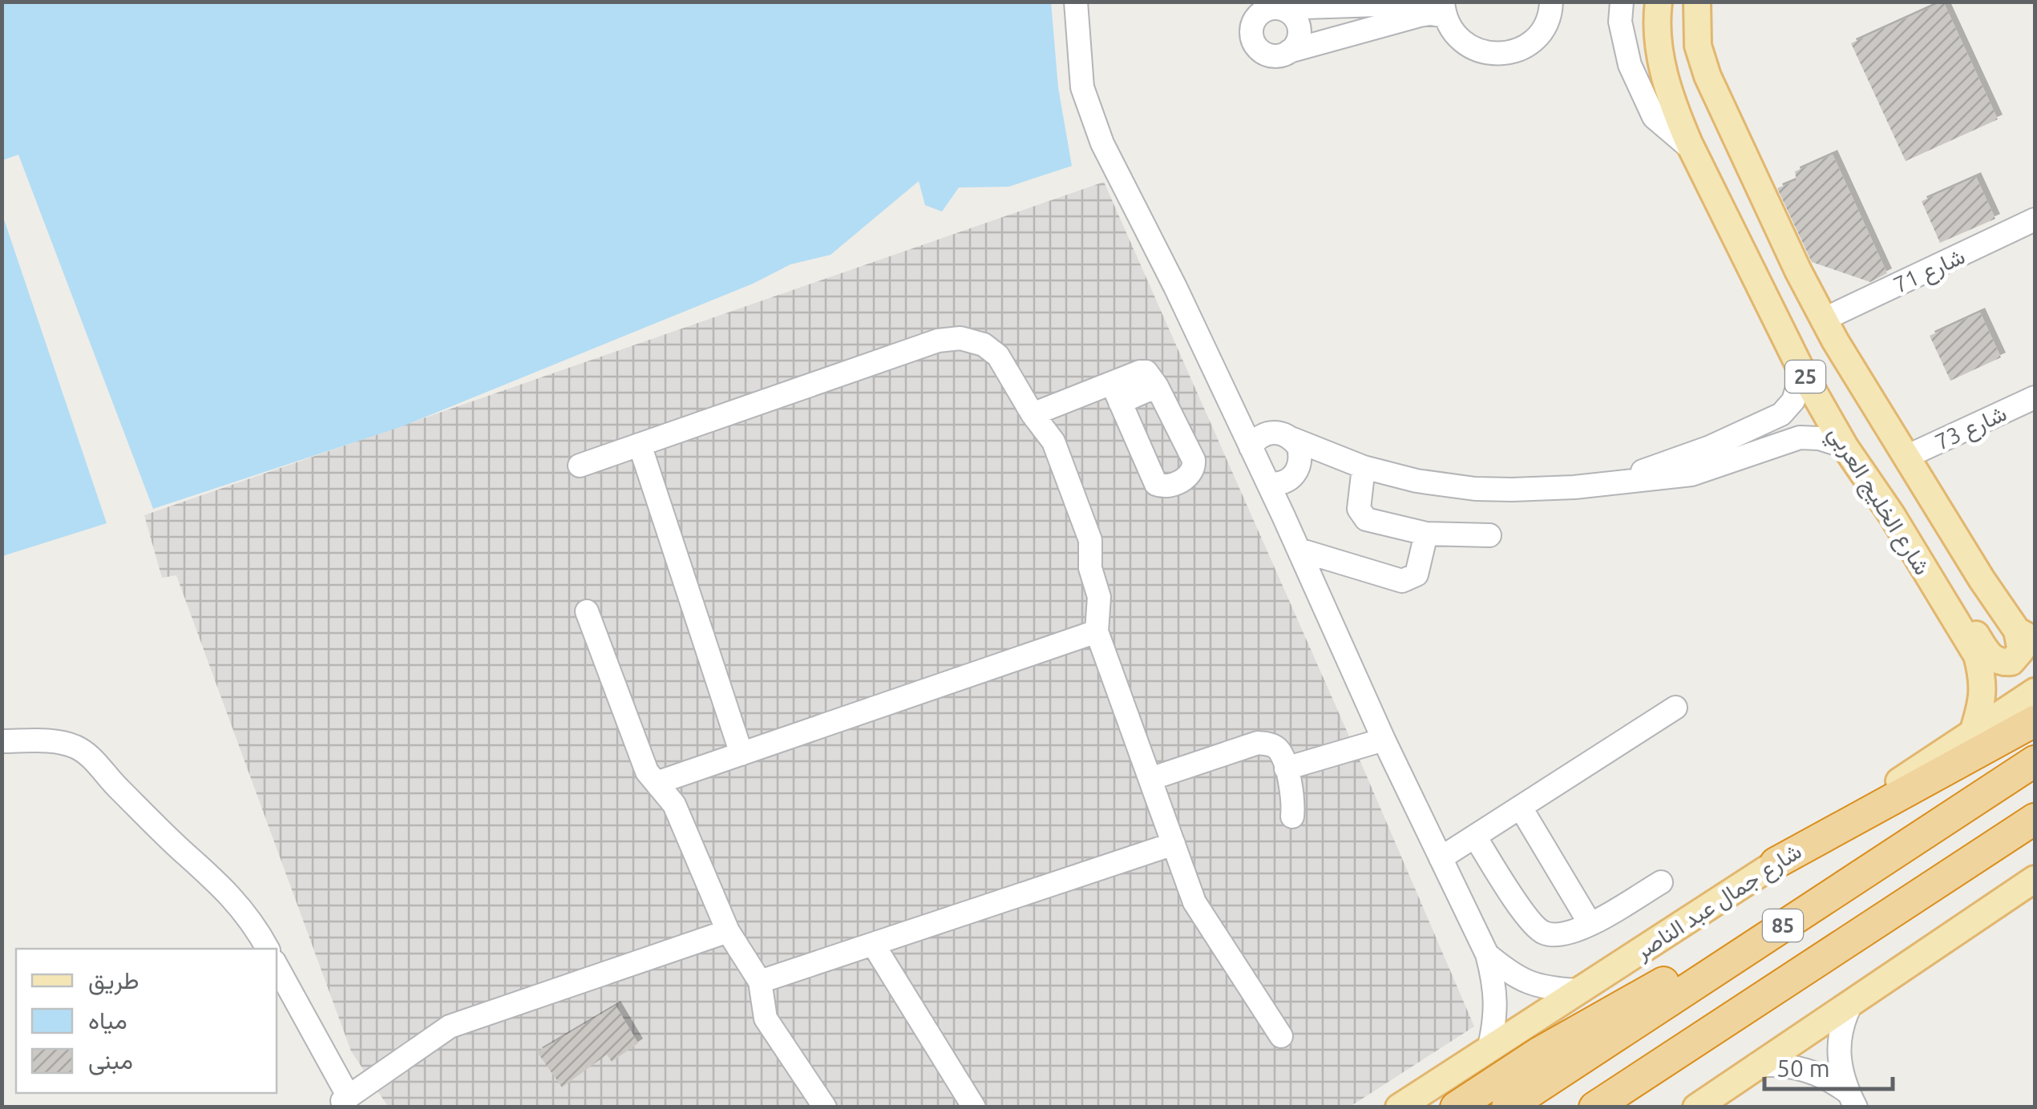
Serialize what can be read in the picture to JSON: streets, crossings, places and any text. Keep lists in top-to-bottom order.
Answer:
{
  "streets": {
    "highway": ["85"],
    "main road": ["25", "شارع الخليج العربي", "شارع جمال عبد الناصر"],
    "street": ["شارع 71", "شارع 73"]
  },
  "crossings": [
    ["شارع 71", "شارع الخليج العربي"],
    ["شارع 73", "شارع الخليج العربي"],
    ["شارع الخليج العربي", "شارع جمال عبد الناصر"]
  ],
  "legend": ["طريق", "مياه", "مبنى"],
  "scale_bar": "50 m"
}
